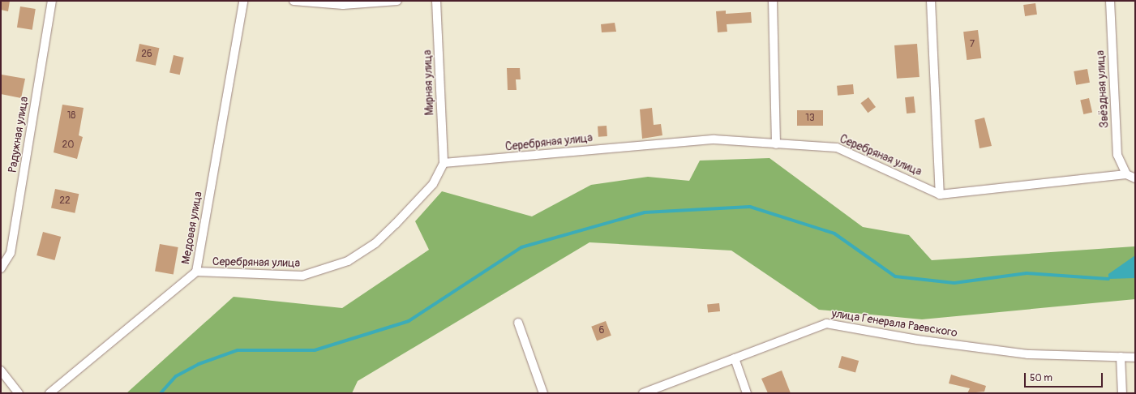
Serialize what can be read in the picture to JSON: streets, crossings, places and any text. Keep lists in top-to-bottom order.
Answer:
{
  "streets": {
    "street": [
      "Мирная улица",
      "Звёздная улица",
      "Радужная улица",
      "Серебряная улица",
      "Медовая улица",
      "улица Генерала Раевского"
    ]
  },
  "crossings": [
    ["Мирная улица", "Серебряная улица"],
    ["Серебряная улица", "Медовая улица"]
  ],
  "house_numbers": [
    "7",
    "26",
    "18",
    "13",
    "20",
    "22",
    "6"
  ],
  "scale_bar": "50 m"
}
